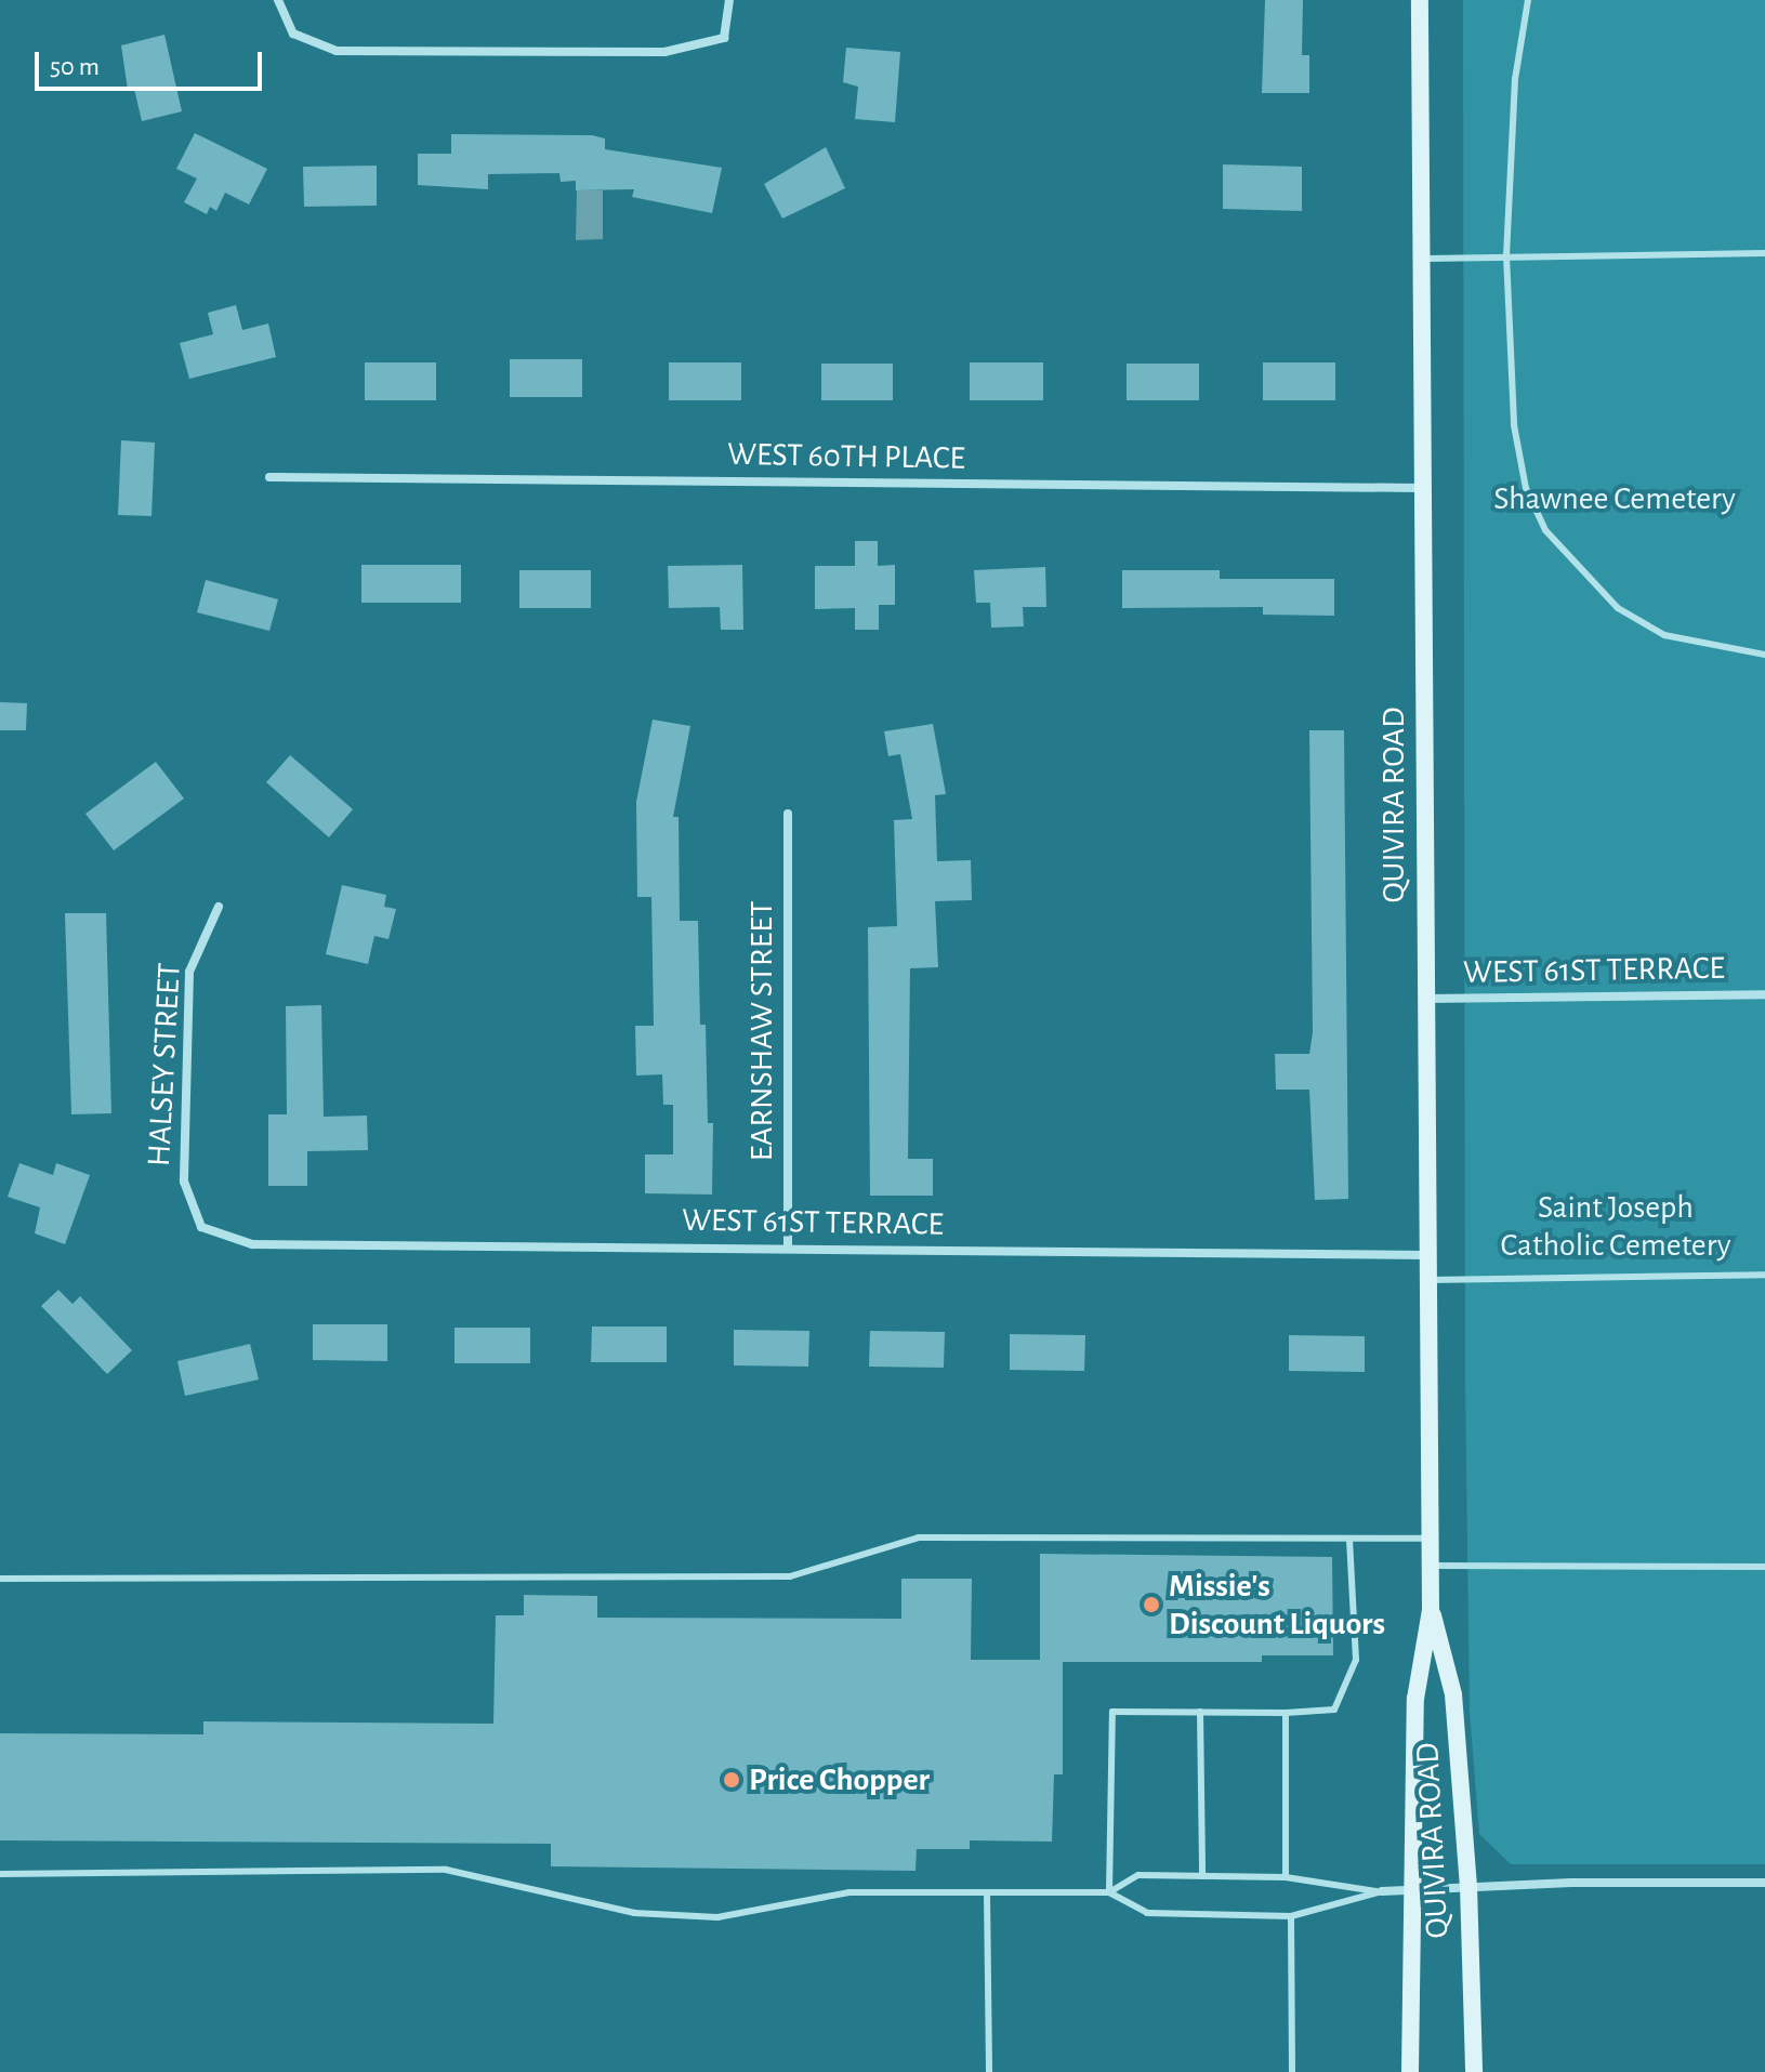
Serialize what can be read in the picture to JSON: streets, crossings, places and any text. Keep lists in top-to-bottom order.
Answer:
{
  "streets": {
    "main road": ["QUIVIRA ROAD"],
    "street": [
      "WEST 60TH PLACE",
      "WEST 61ST TERRACE",
      "EARNSHAW STREET",
      "HALSEY STREET"
    ]
  },
  "crossings": [
    ["WEST 60TH PLACE", "QUIVIRA ROAD"],
    ["QUIVIRA ROAD", "WEST 61ST TERRACE"],
    ["WEST 61ST TERRACE", "EARNSHAW STREET"],
    ["WEST 61ST TERRACE", "HALSEY STREET"]
  ],
  "parks": ["Shawnee Cemetery", "Saint Joseph Catholic Cemetery"],
  "places": ["Missie's Discount Liquors", "Price Chopper"],
  "scale_bar": "50 m"
}
